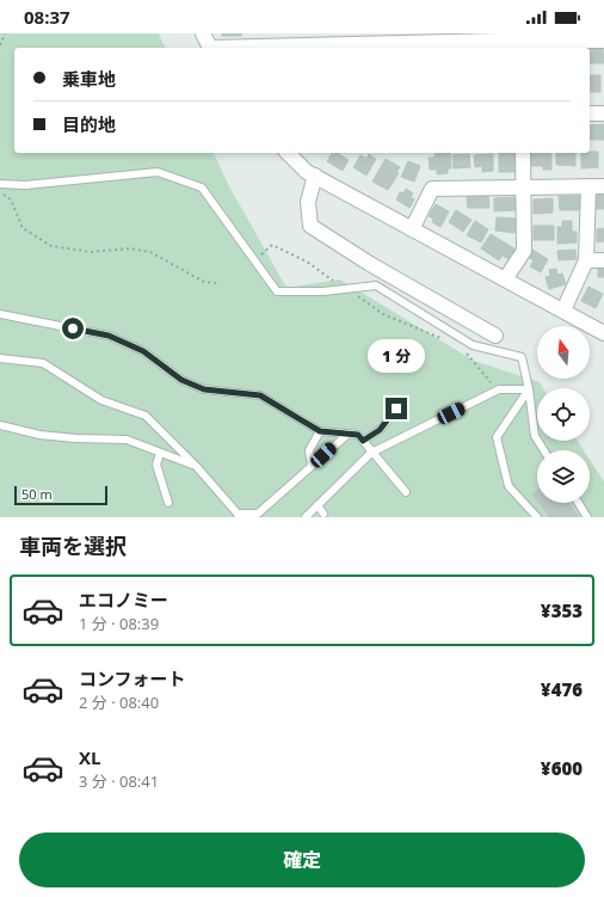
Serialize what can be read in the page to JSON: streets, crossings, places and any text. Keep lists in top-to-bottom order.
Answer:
{
  "scale_bar": "50 m",
  "north": "top",
  "page": {
    "status": "08:37",
    "banner": ["乗車地", "目的地"],
    "bubble": "1 分",
    "scale": "50 m",
    "heading": "車両を選択",
    "list": [
      {
        "name": "エコノミー",
        "note": "1 分 · 08:39",
        "value": "¥353"
      },
      {
        "name": "コンフォート",
        "note": "2 分 · 08:40",
        "value": "¥476"
      },
      {
        "name": "XL",
        "note": "3 分 · 08:41",
        "value": "¥600"
      }
    ],
    "buttons": "確定"
  }
}
